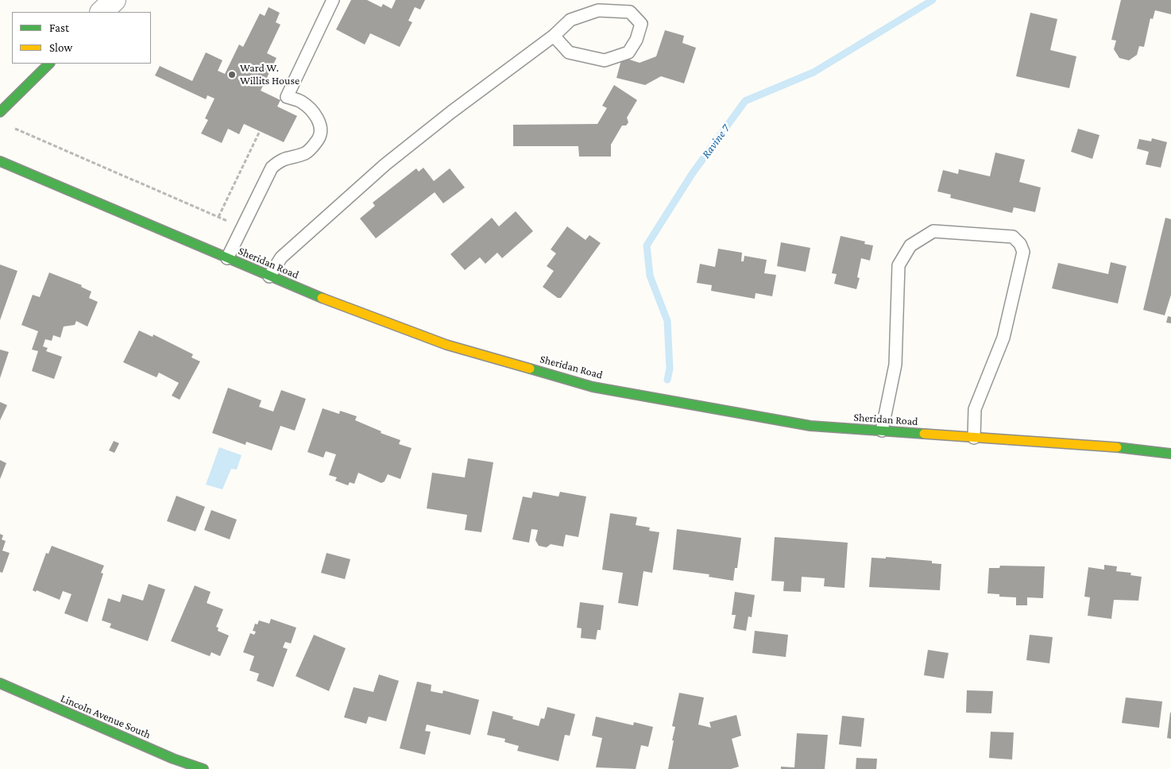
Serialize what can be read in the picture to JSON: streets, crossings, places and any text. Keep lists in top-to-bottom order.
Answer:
{
  "streets": {
    "street": ["Sheridan Road", "Lincoln Avenue South"]
  },
  "water": ["Ravine 7"],
  "places": ["Ward W. Willits House"],
  "legend": ["Fast", "Slow"]
}
